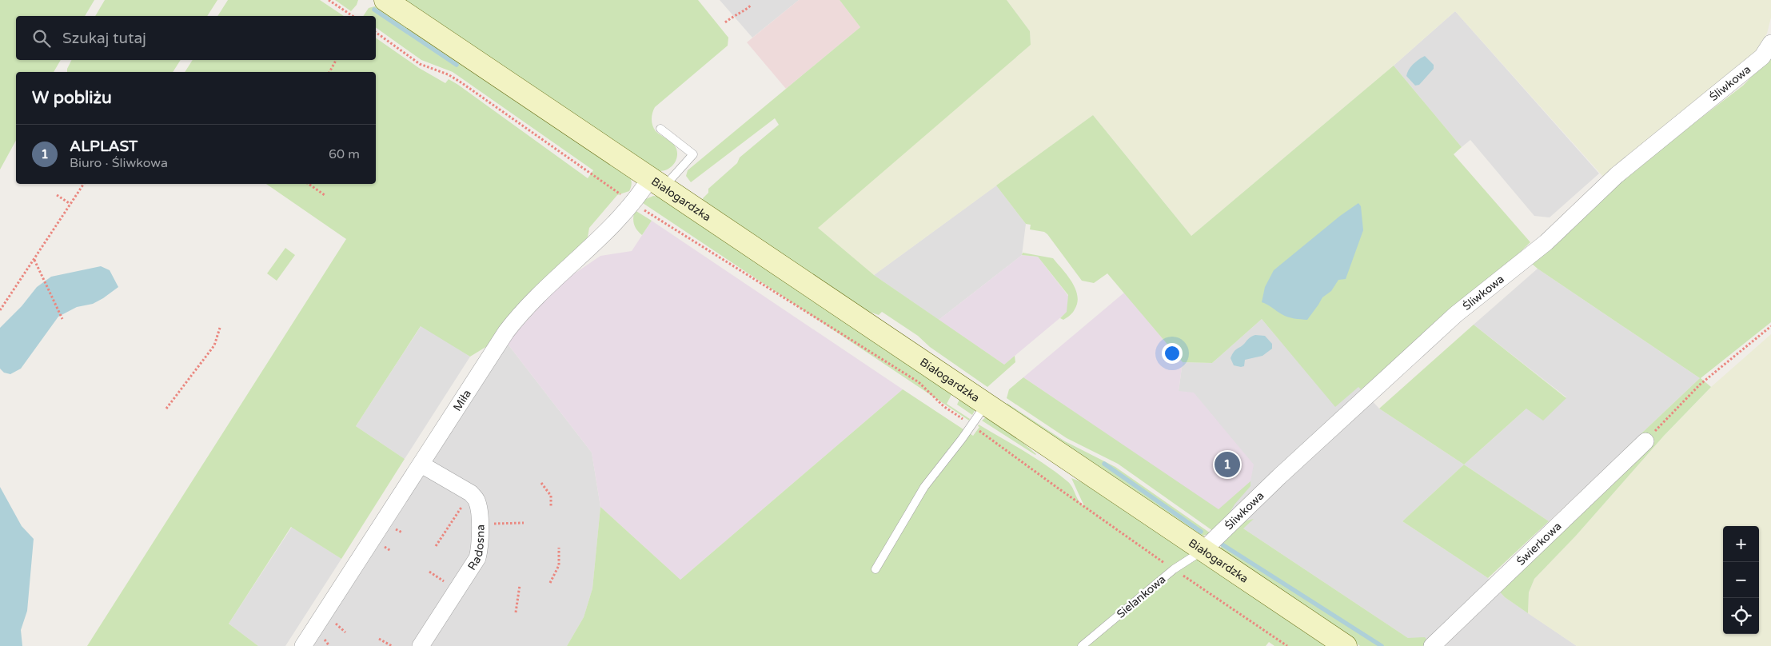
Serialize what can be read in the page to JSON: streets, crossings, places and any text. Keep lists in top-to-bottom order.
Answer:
{
  "streets": {
    "main road": ["Białogardzka"],
    "street": [
      "Śliwkowa",
      "Miła",
      "Świerkowa",
      "Radosna"
    ],
    "lane": ["Sielankowa"]
  },
  "crossings": [
    ["Śliwkowa", "Białogardzka"],
    ["Śliwkowa", "Sielankowa"],
    ["Białogardzka", "Miła"],
    ["Białogardzka", "Sielankowa"]
  ],
  "page": {
    "search": "Szukaj tutaj",
    "heading": "W pobliżu",
    "list": [
      {
        "mark": "1",
        "name": "ALPLAST",
        "note": "Biuro · Śliwkowa",
        "value": "60 m"
      }
    ],
    "pins": "1",
    "map_buttons": ["+", "−"]
  }
}
